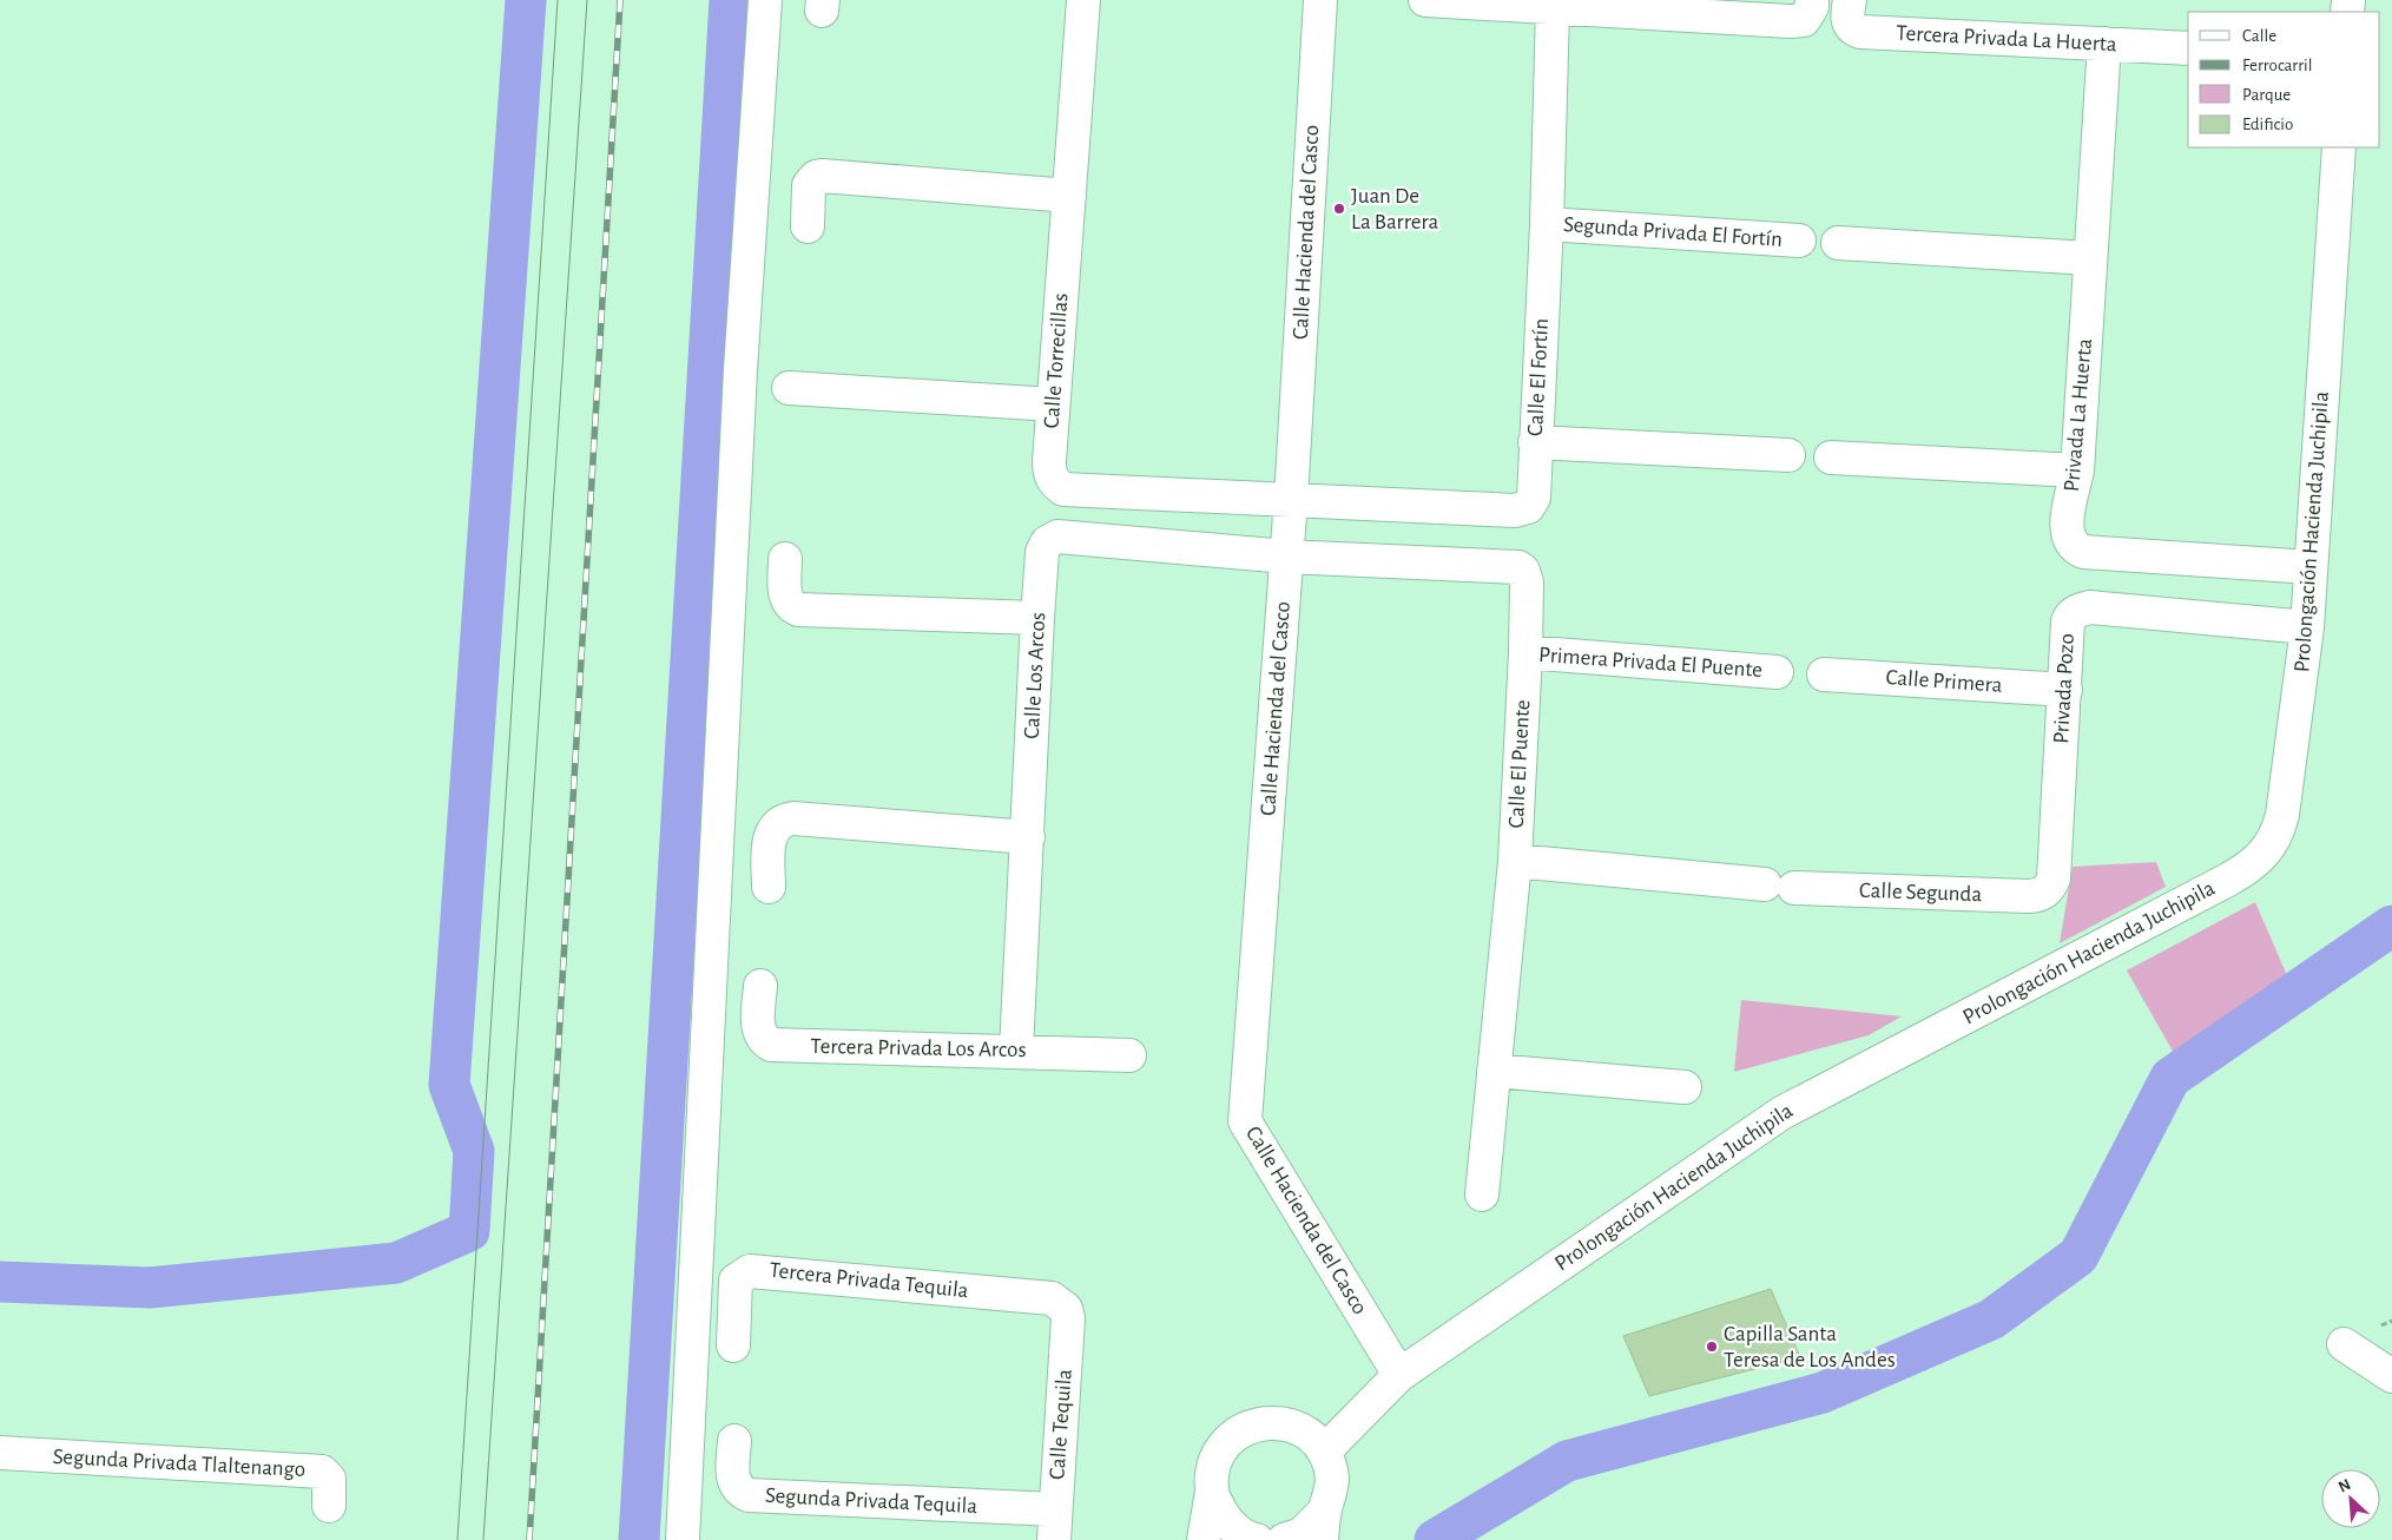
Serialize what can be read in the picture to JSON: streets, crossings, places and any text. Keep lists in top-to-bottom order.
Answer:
{
  "streets": {
    "street": [
      "Tercera Privada La Huerta",
      "Calle Hacienda del Casco",
      "Segunda Privada El Fortín",
      "Calle Torrecillas",
      "Calle El Fortín",
      "Privada La Huerta",
      "Prolongación Hacienda Juchipila",
      "Primera Privada El Puente",
      "Calle Los Arcos",
      "Calle Primera",
      "Privada Pozo",
      "Calle El Puente",
      "Calle Segunda",
      "Tercera Privada Los Arcos",
      "Tercera Privada Tequila",
      "Calle Tequila",
      "Segunda Privada Tlaltenango",
      "Segunda Privada Tequila"
    ]
  },
  "crossings": [
    ["Tercera Privada La Huerta", "Privada La Huerta"],
    ["Calle Hacienda del Casco", "Calle Torrecillas"],
    ["Calle Hacienda del Casco", "Calle El Fortín"],
    ["Calle Hacienda del Casco", "Prolongación Hacienda Juchipila"],
    ["Calle Hacienda del Casco", "Calle Los Arcos"],
    ["Calle Hacienda del Casco", "Calle El Puente"],
    ["Segunda Privada El Fortín", "Calle El Fortín"],
    ["Calle Torrecillas", "Calle El Fortín"],
    ["Privada La Huerta", "Prolongación Hacienda Juchipila"],
    ["Prolongación Hacienda Juchipila", "Privada Pozo"],
    ["Primera Privada El Puente", "Calle El Puente"],
    ["Calle Los Arcos", "Calle El Puente"],
    ["Calle Los Arcos", "Tercera Privada Los Arcos"],
    ["Calle Primera", "Privada Pozo"],
    ["Privada Pozo", "Calle Segunda"],
    ["Calle El Puente", "Calle Segunda"],
    ["Tercera Privada Tequila", "Calle Tequila"],
    ["Calle Tequila", "Segunda Privada Tequila"]
  ],
  "places": ["Juan De La Barrera", "Capilla Santa Teresa de Los Andes"],
  "legend": [
    "Calle",
    "Ferrocarril",
    "Parque",
    "Edificio"
  ],
  "north": "top left"
}
